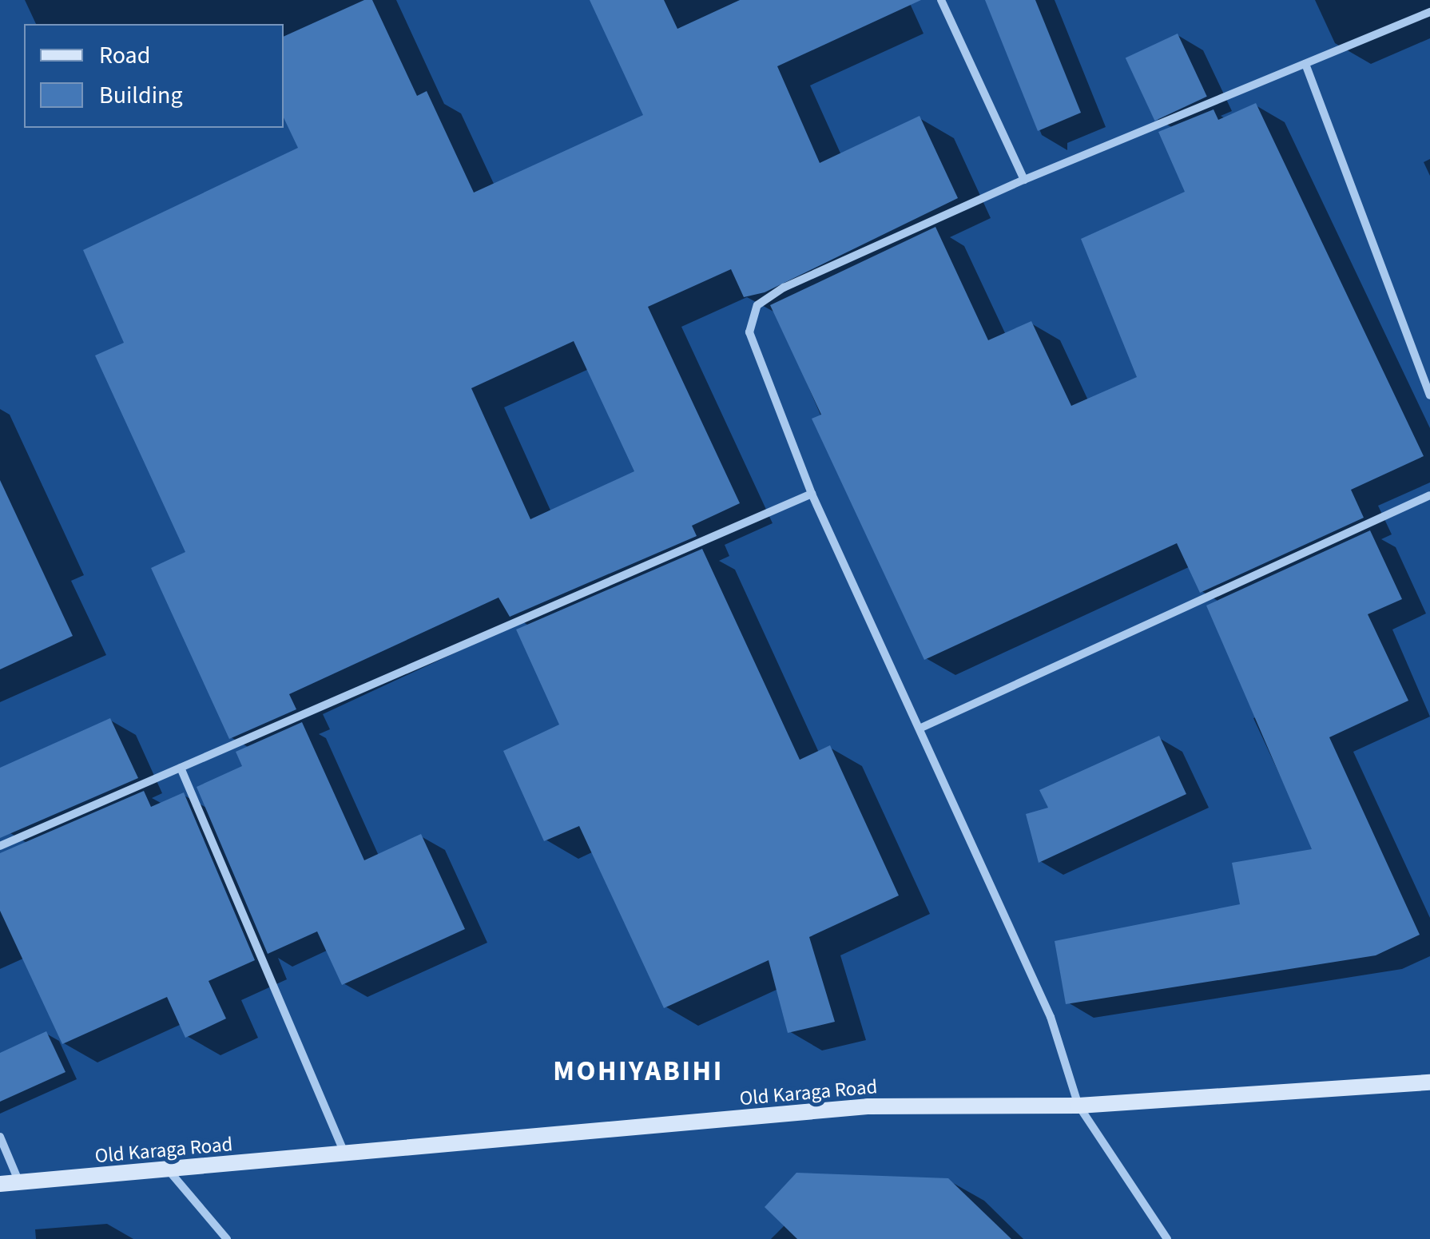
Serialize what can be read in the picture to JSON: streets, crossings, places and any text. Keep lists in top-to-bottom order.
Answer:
{
  "streets": {
    "street": ["Old Karaga Road"]
  },
  "districts": ["MOHIYABIHI"],
  "legend": ["Road", "Building"]
}
